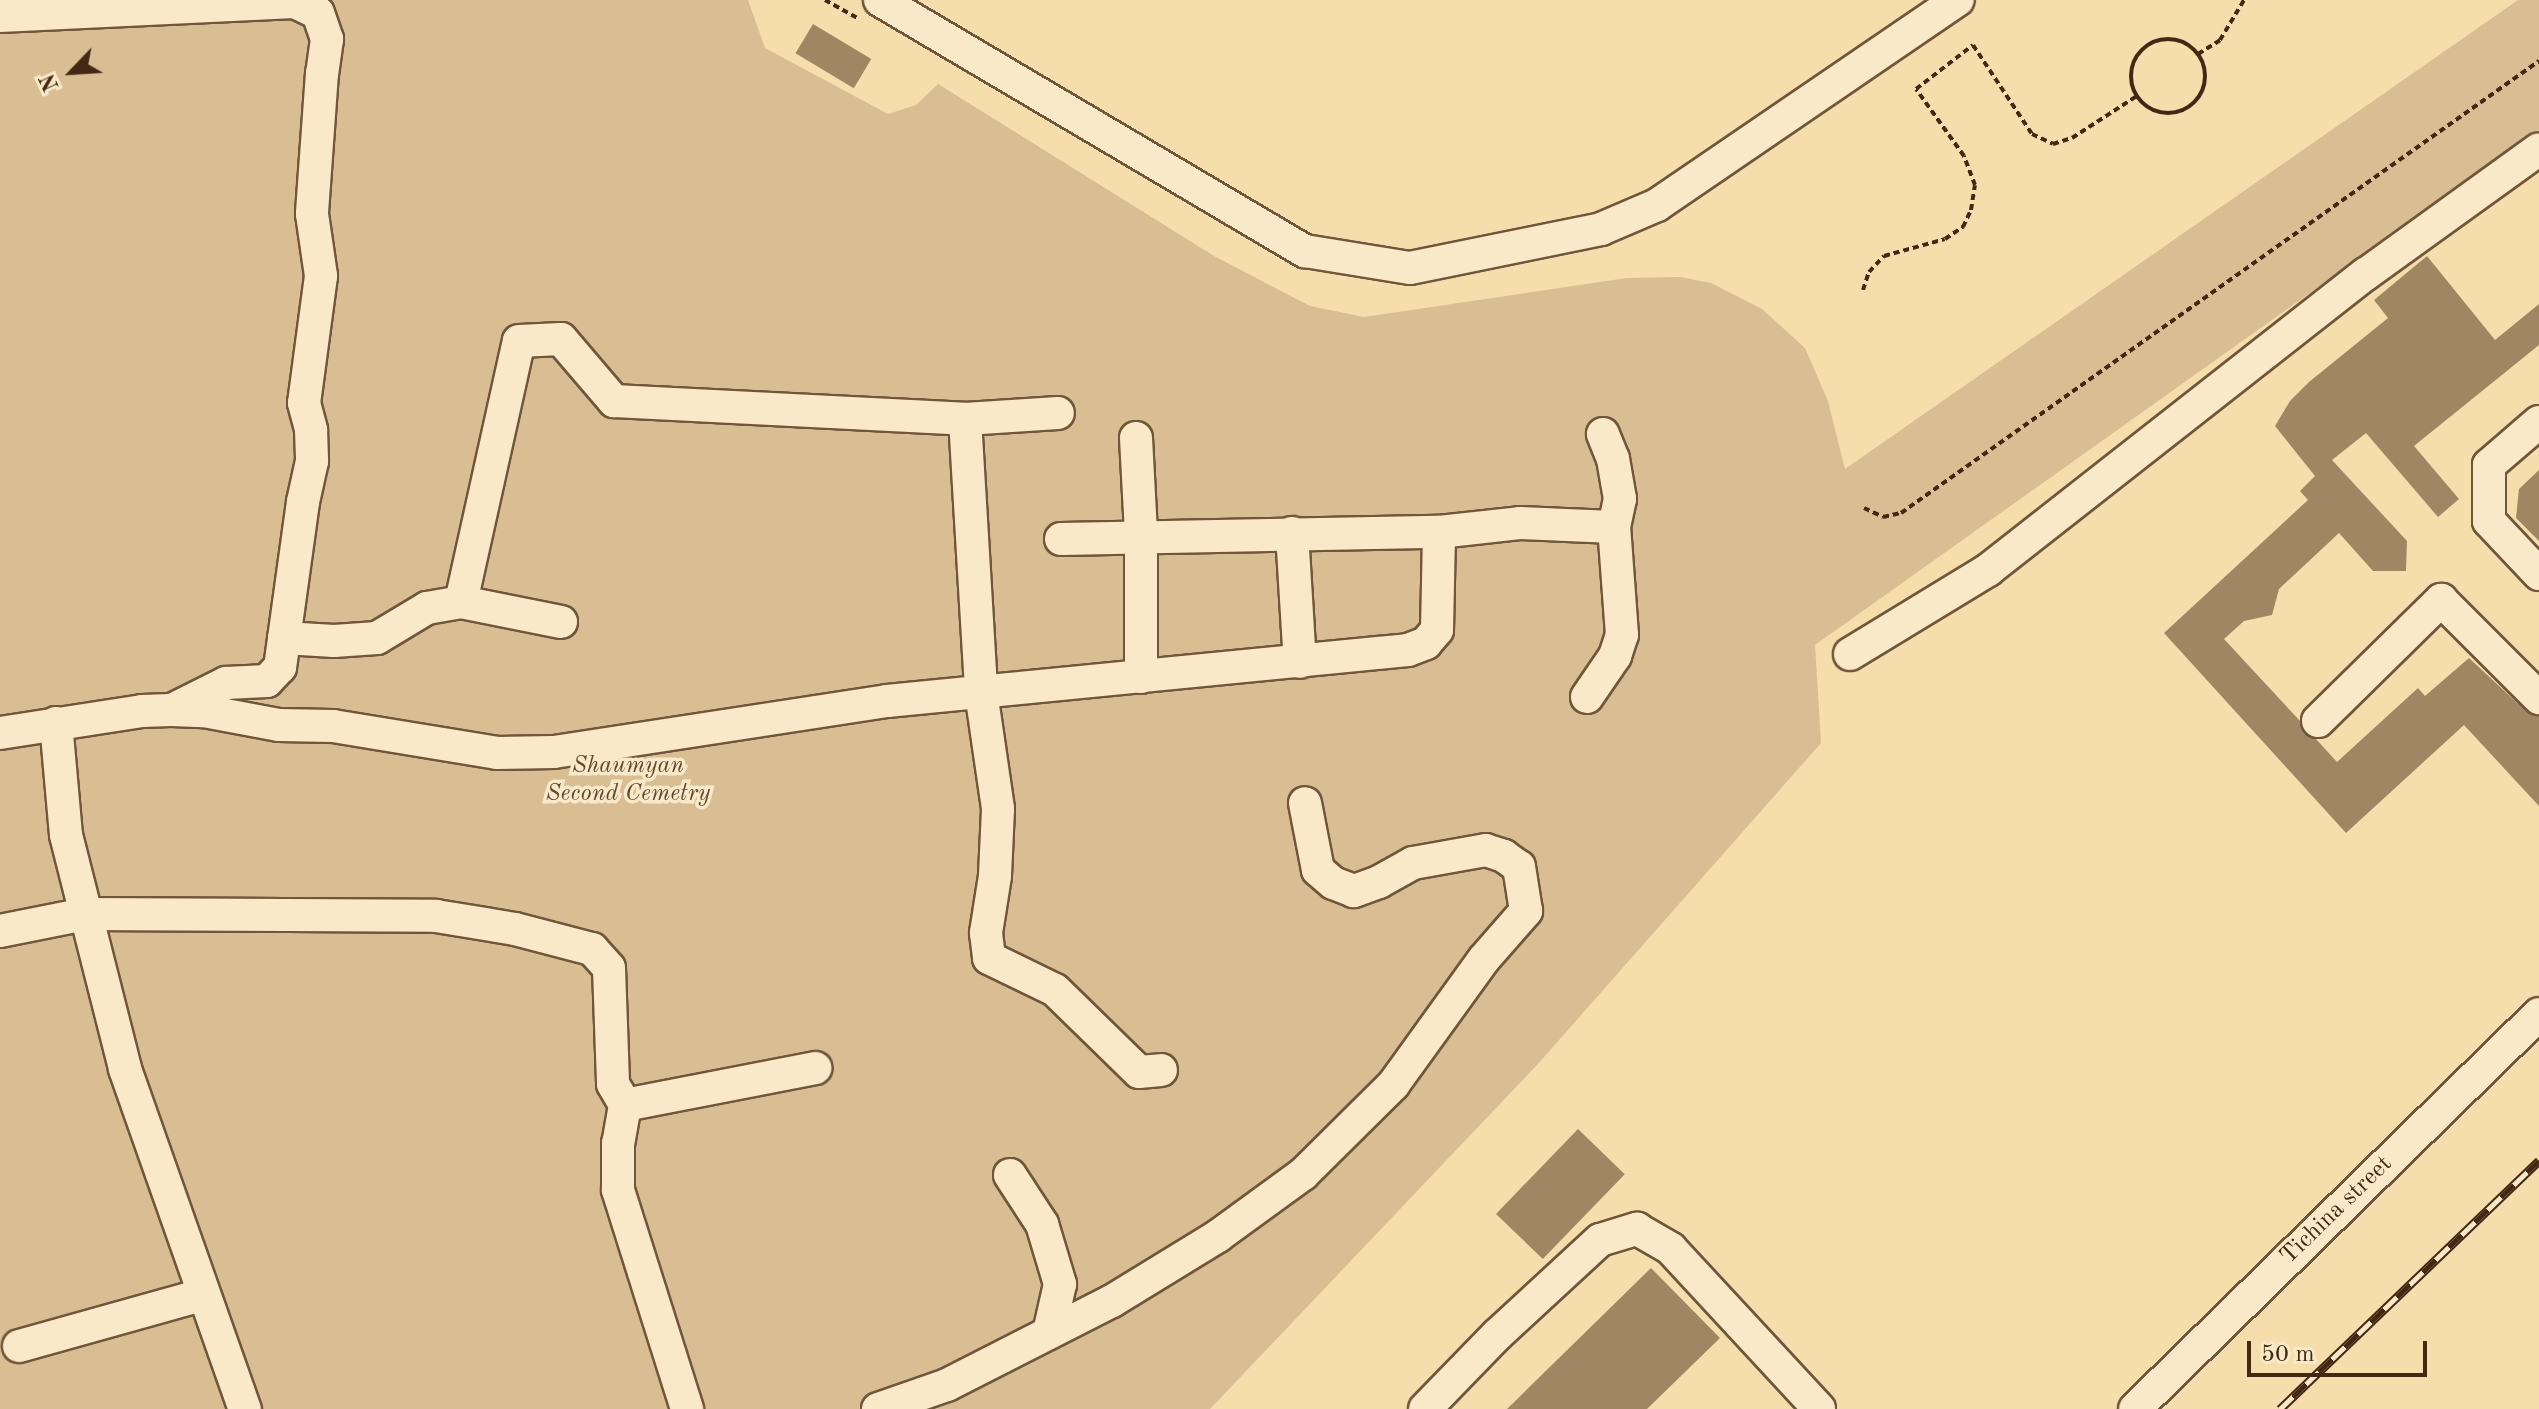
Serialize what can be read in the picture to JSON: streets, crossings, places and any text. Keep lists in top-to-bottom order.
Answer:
{
  "streets": {
    "street": ["Tichina street"]
  },
  "parks": ["Shaumyan Second Cemetry"],
  "scale_bar": "50 m",
  "north": "bottom left"
}
